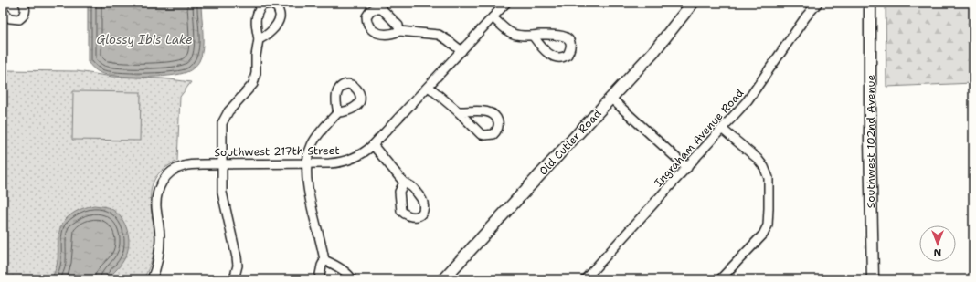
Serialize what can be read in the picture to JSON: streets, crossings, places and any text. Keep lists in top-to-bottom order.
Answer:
{
  "streets": {
    "street": [
      "Ingraham Avenue Road",
      "Southwest 102nd Avenue",
      "Old Cutler Road",
      "Southwest 217th Street"
    ]
  },
  "water": ["Glossy Ibis Lake"],
  "north": "bottom"
}
